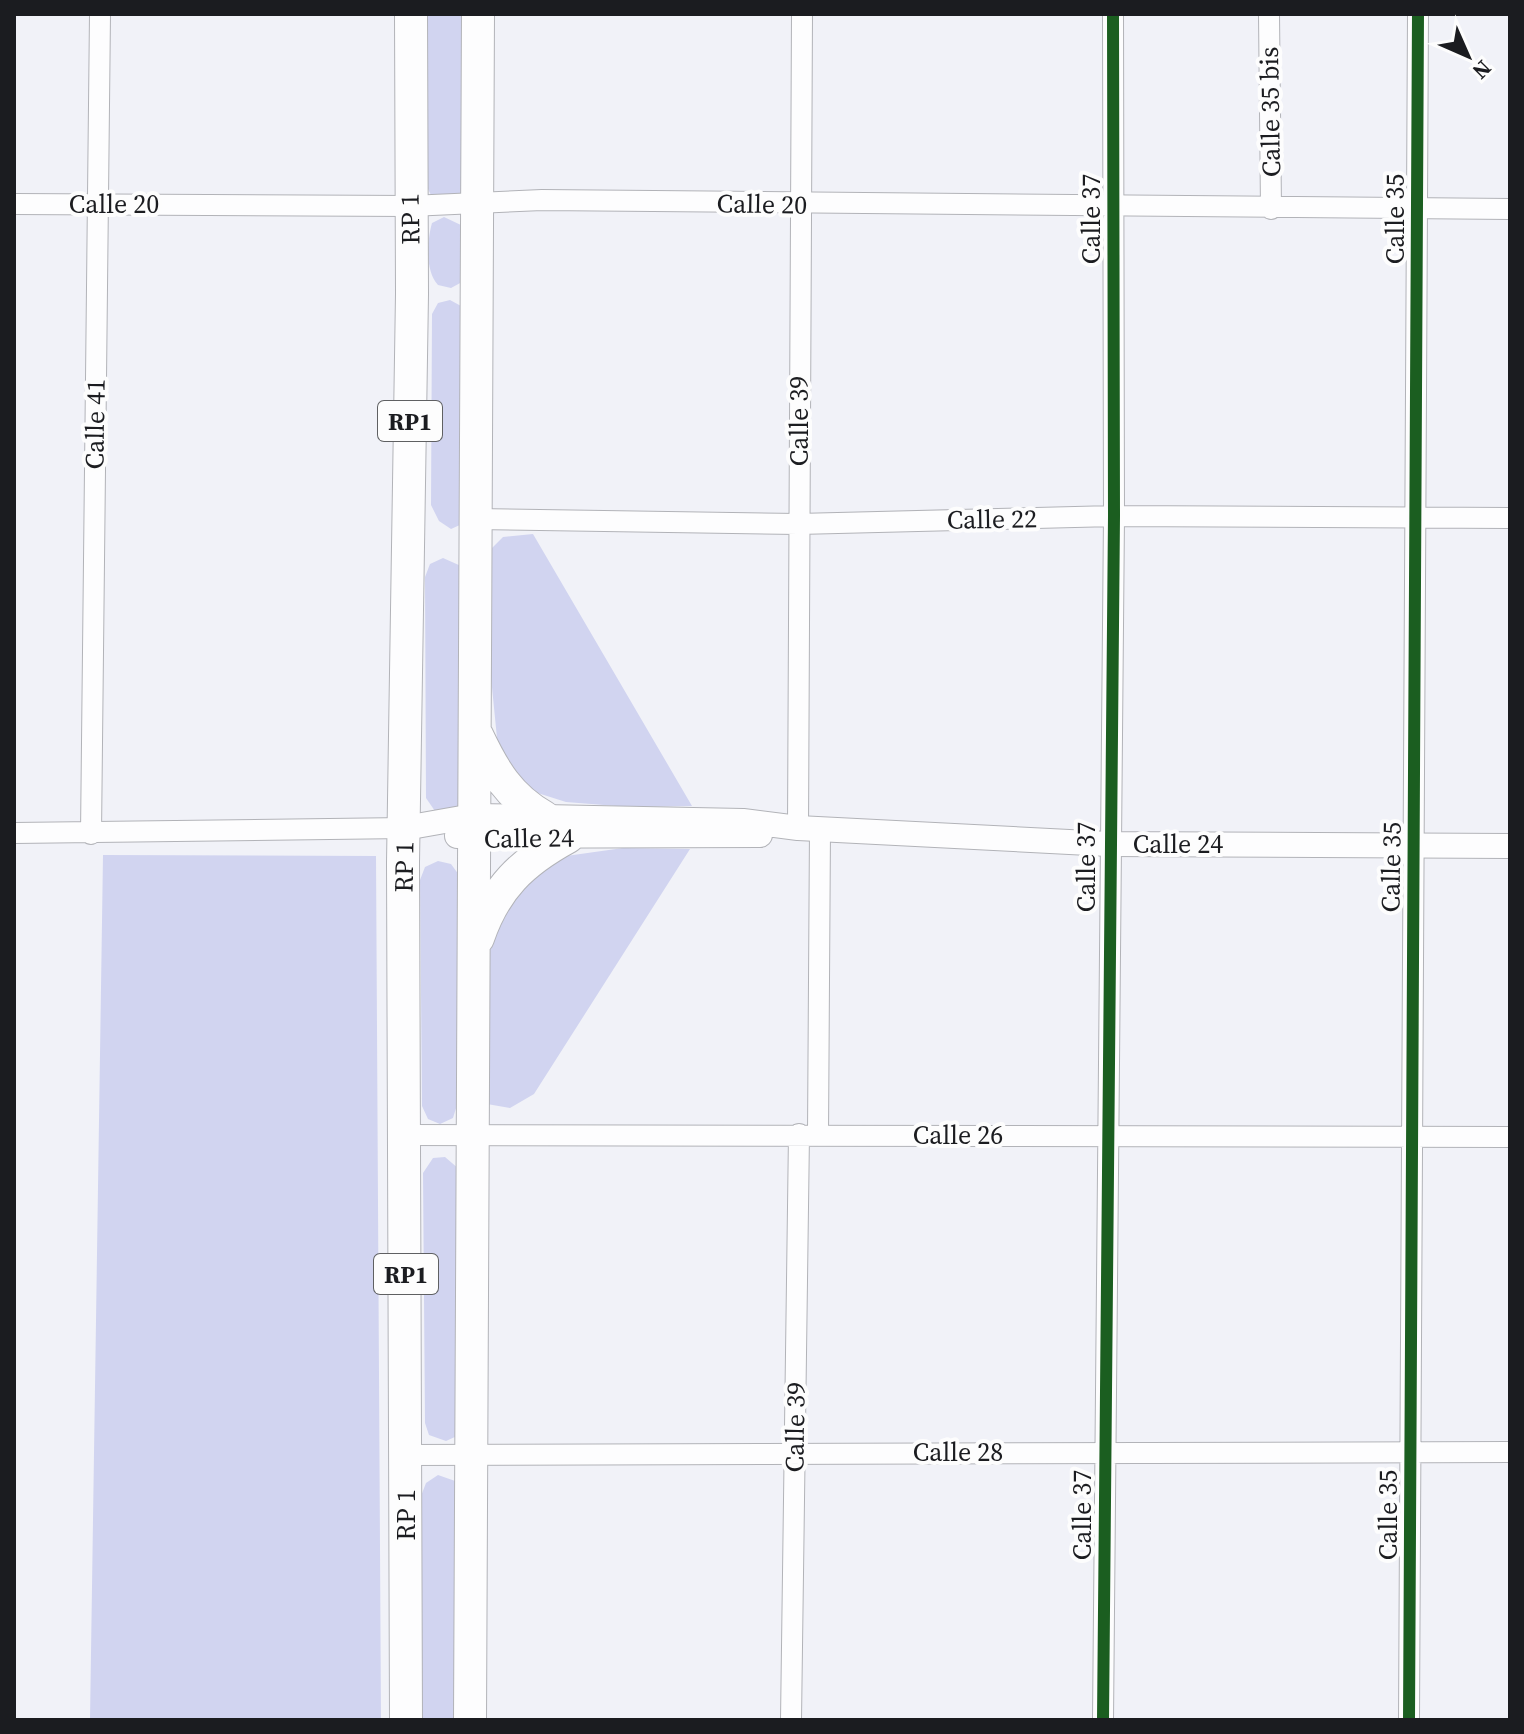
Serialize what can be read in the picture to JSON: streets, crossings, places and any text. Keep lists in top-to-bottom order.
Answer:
{
  "streets": {
    "main road": ["RP 1", "RP1"],
    "street": [
      "Calle 35 bis",
      "Calle 20",
      "Calle 37",
      "Calle 35",
      "Calle 39",
      "Calle 41",
      "Calle 22",
      "Calle 24",
      "Calle 26",
      "Calle 28"
    ]
  },
  "crossings": [
    ["Calle 35 bis", "Calle 20"],
    ["Calle 20", "RP 1"],
    ["Calle 20", "Calle 37"],
    ["Calle 20", "Calle 35"],
    ["Calle 20", "RP1"],
    ["Calle 20", "Calle 39"],
    ["Calle 20", "Calle 41"],
    ["RP 1", "Calle 24"],
    ["RP 1", "Calle 26"],
    ["RP 1", "Calle 28"],
    ["Calle 37", "Calle 22"],
    ["Calle 37", "Calle 24"],
    ["Calle 37", "Calle 26"],
    ["Calle 37", "Calle 28"],
    ["Calle 35", "Calle 22"],
    ["Calle 35", "Calle 24"],
    ["Calle 35", "Calle 26"],
    ["Calle 35", "Calle 28"],
    ["RP1", "Calle 22"],
    ["RP1", "Calle 24"],
    ["RP1", "Calle 26"],
    ["RP1", "Calle 28"],
    ["Calle 39", "Calle 22"],
    ["Calle 39", "Calle 24"],
    ["Calle 39", "Calle 26"],
    ["Calle 39", "Calle 28"],
    ["Calle 41", "Calle 24"]
  ],
  "north": "bottom right"
}
